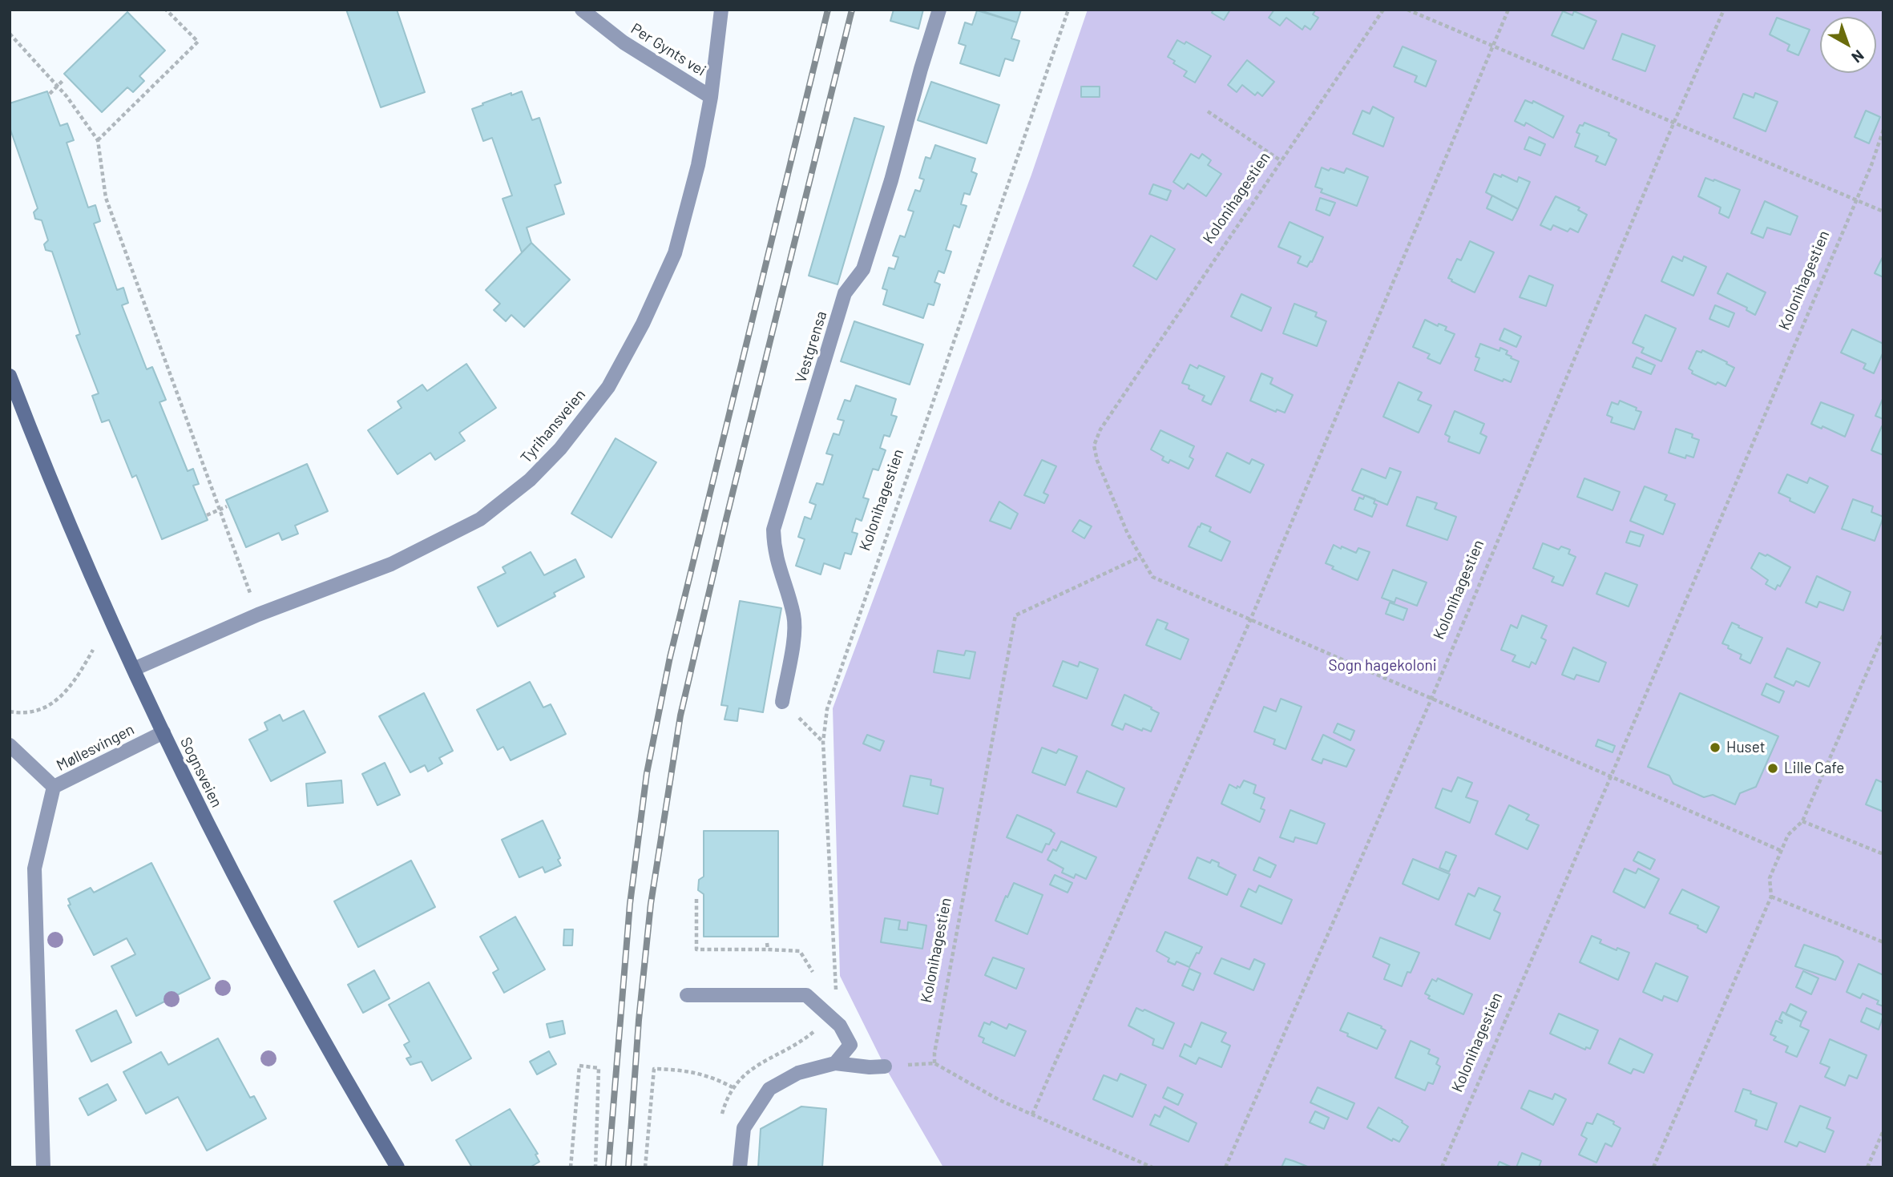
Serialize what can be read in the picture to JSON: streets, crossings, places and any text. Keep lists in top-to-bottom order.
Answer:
{
  "streets": {
    "main road": ["Sognsveien"],
    "street": [
      "Per Gynts vei",
      "Vestgrensa",
      "Tyrihansveien",
      "Møllesvingen"
    ],
    "path": ["Kolonihagestien"]
  },
  "crossings": [
    ["Per Gynts vei", "Tyrihansveien"],
    ["Tyrihansveien", "Sognsveien"],
    ["Møllesvingen", "Sognsveien"]
  ],
  "parks": ["Sogn hagekoloni"],
  "places": ["Huset", "Lille Cafe"],
  "north": "bottom right"
}
